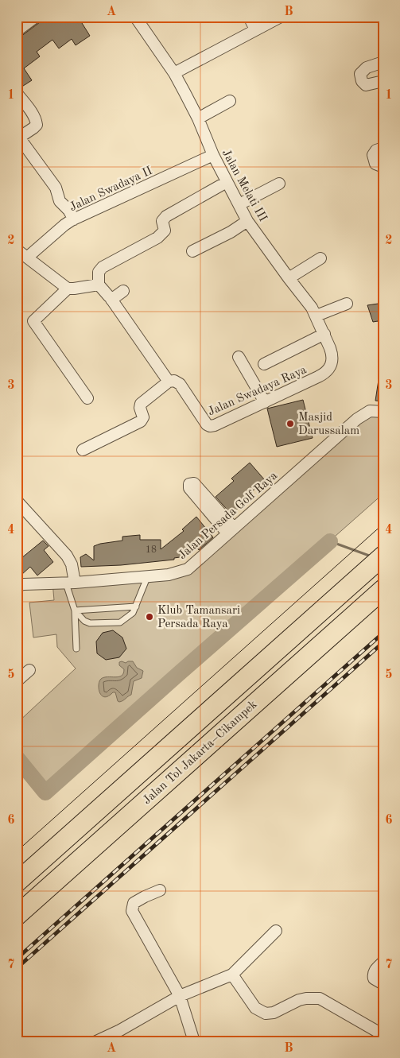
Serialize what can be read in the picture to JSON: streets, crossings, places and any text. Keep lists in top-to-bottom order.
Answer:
{
  "streets": {
    "highway": ["Jalan Tol Jakarta–Cikampek"],
    "street": [
      "Jalan Melati III",
      "Jalan Swadaya II",
      "Jalan Swadaya Raya",
      "Jalan Persada Golf Raya"
    ]
  },
  "crossings": [
    ["Jalan Melati III", "Jalan Swadaya II"],
    ["Jalan Melati III", "Jalan Swadaya Raya"]
  ],
  "places": ["Masjid Darussalam", "Klub Tamansari Persada Raya"],
  "house_numbers": ["18"],
  "grid": {
    "columns": ["A", "B"],
    "rows": [
      "1",
      "2",
      "3",
      "4",
      "5",
      "6",
      "7"
    ]
  }
}
